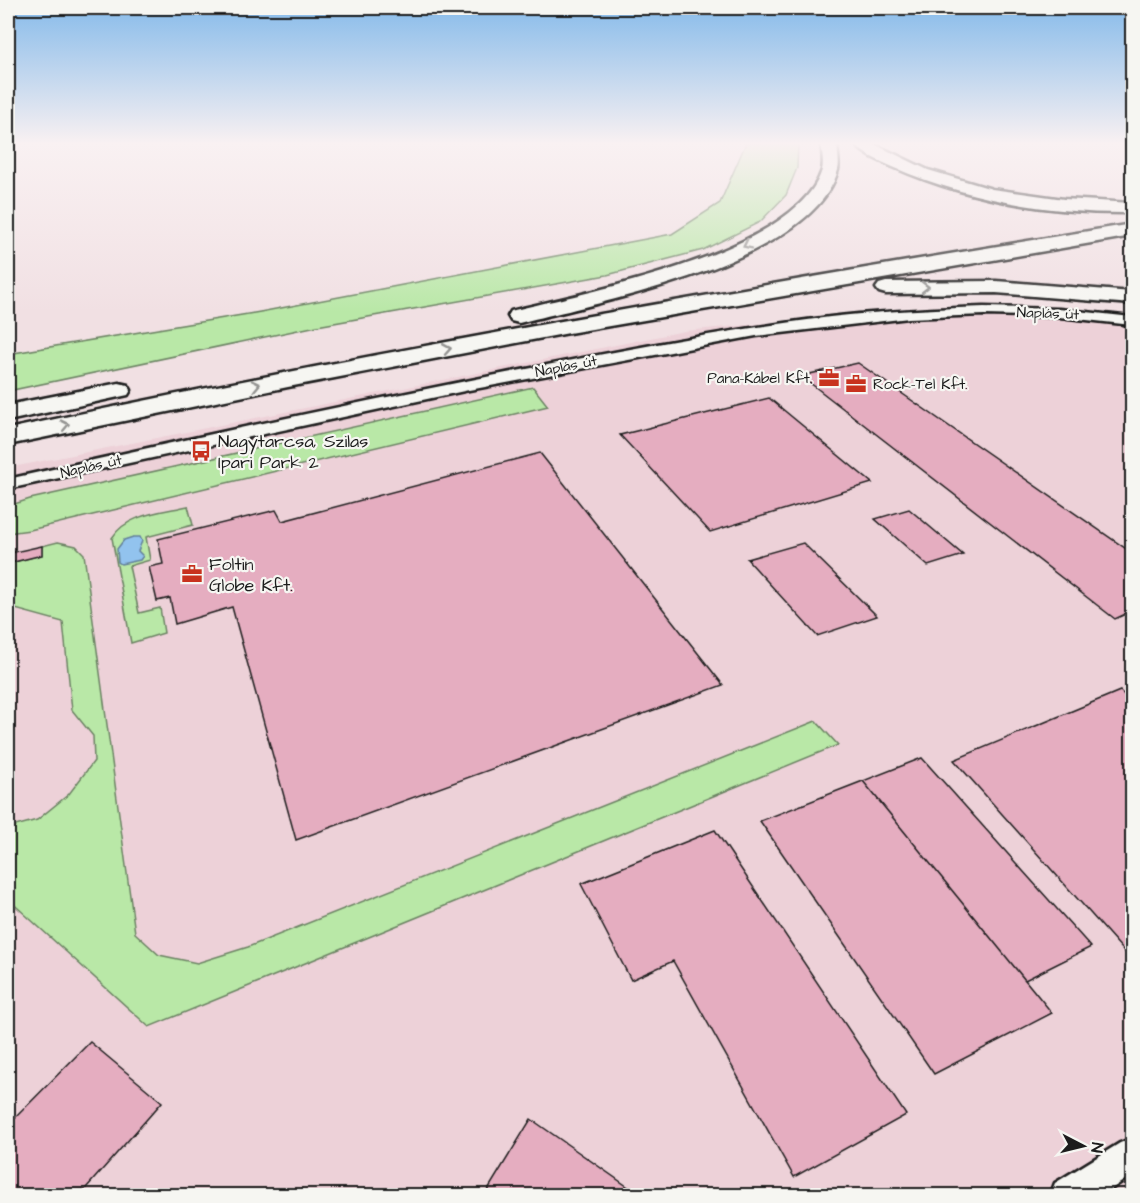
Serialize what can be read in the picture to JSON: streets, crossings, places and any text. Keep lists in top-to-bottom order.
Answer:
{
  "streets": {
    "street": ["Naplás út"]
  },
  "places": {
    "office": ["Pana-Kábel Kft.", "Rock-Tel Kft.", "Foltin Globe Kft."],
    "bus stop": ["Nagytarcsa, Szilas Ipari Park 2"]
  },
  "north": "right"
}
